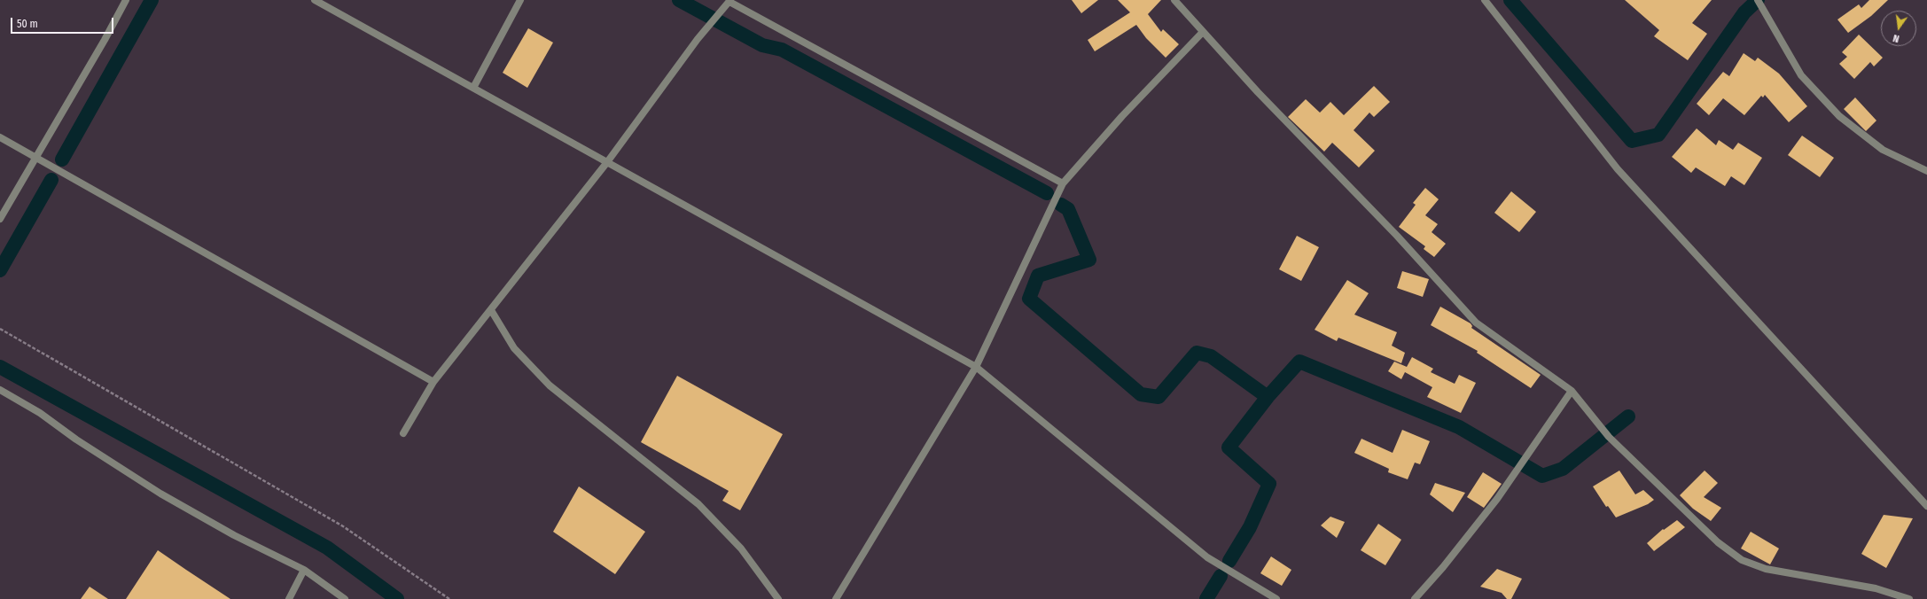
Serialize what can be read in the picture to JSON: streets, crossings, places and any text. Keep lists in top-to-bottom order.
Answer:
{
  "scale_bar": "50 m",
  "north": "bottom"
}
